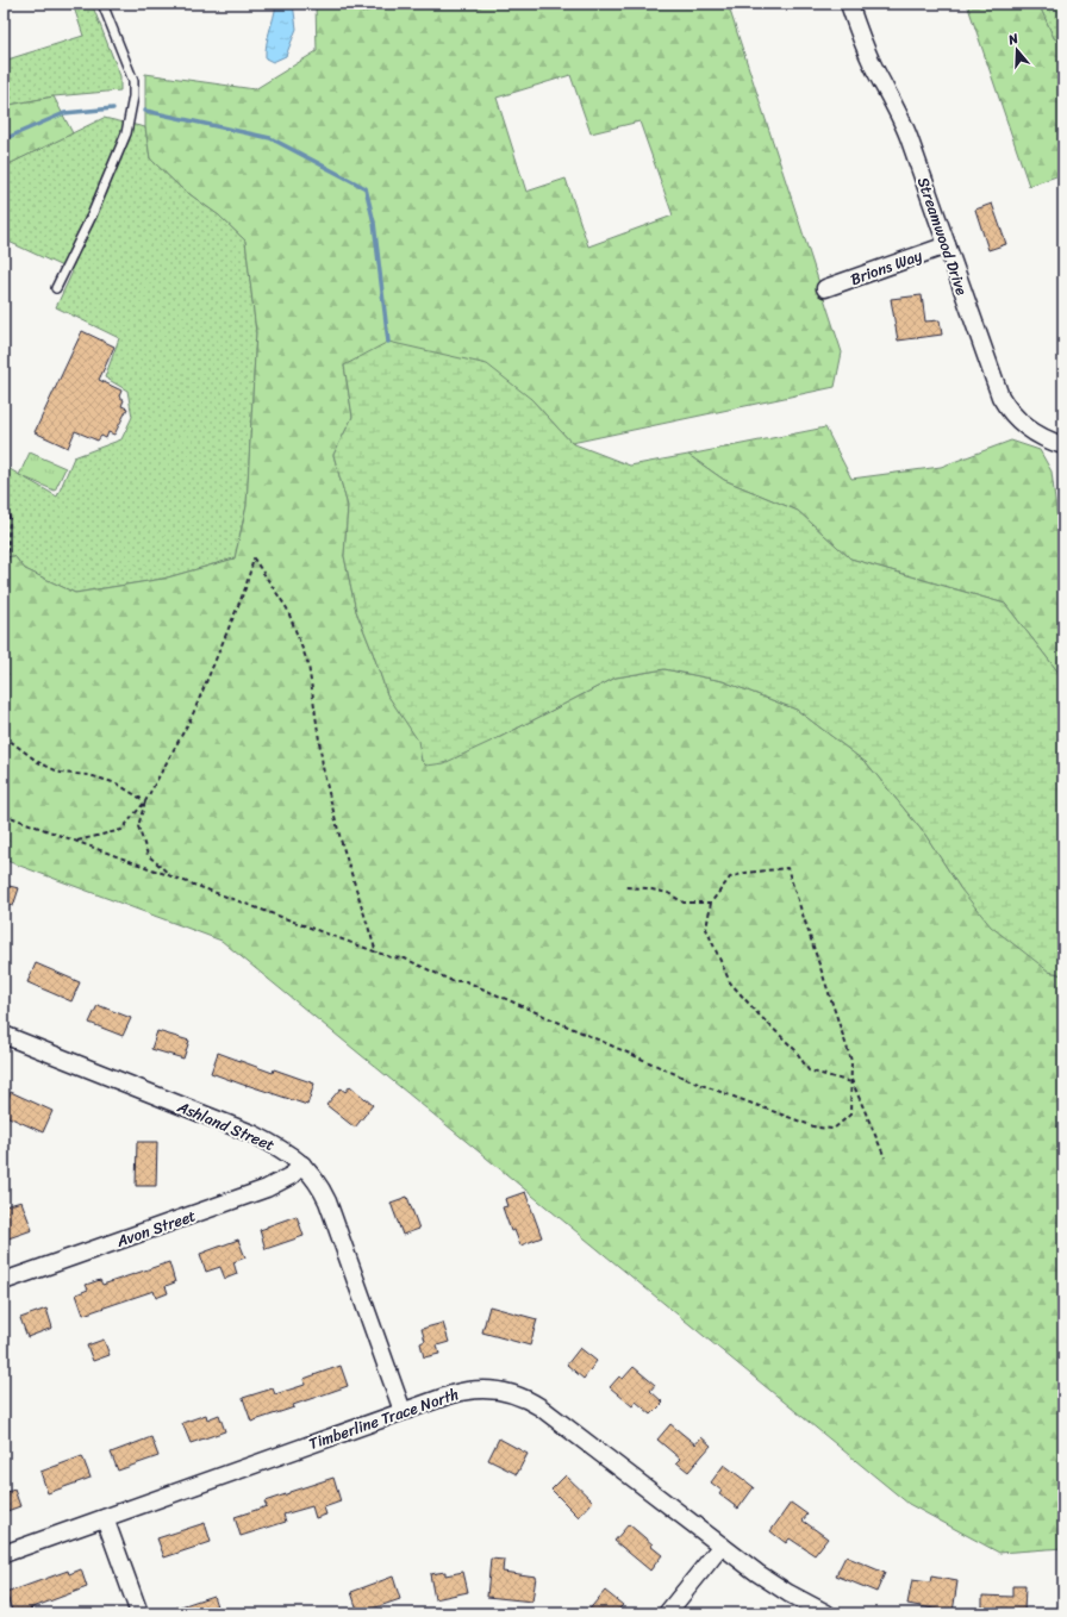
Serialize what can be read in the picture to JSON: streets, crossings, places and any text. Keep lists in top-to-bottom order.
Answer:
{
  "streets": {
    "street": [
      "Streamwood Drive",
      "Brions Way",
      "Ashland Street",
      "Avon Street",
      "Timberline Trace North"
    ]
  },
  "crossings": [
    ["Streamwood Drive", "Brions Way"],
    ["Ashland Street", "Avon Street"],
    ["Ashland Street", "Timberline Trace North"]
  ],
  "north": "top"
}
